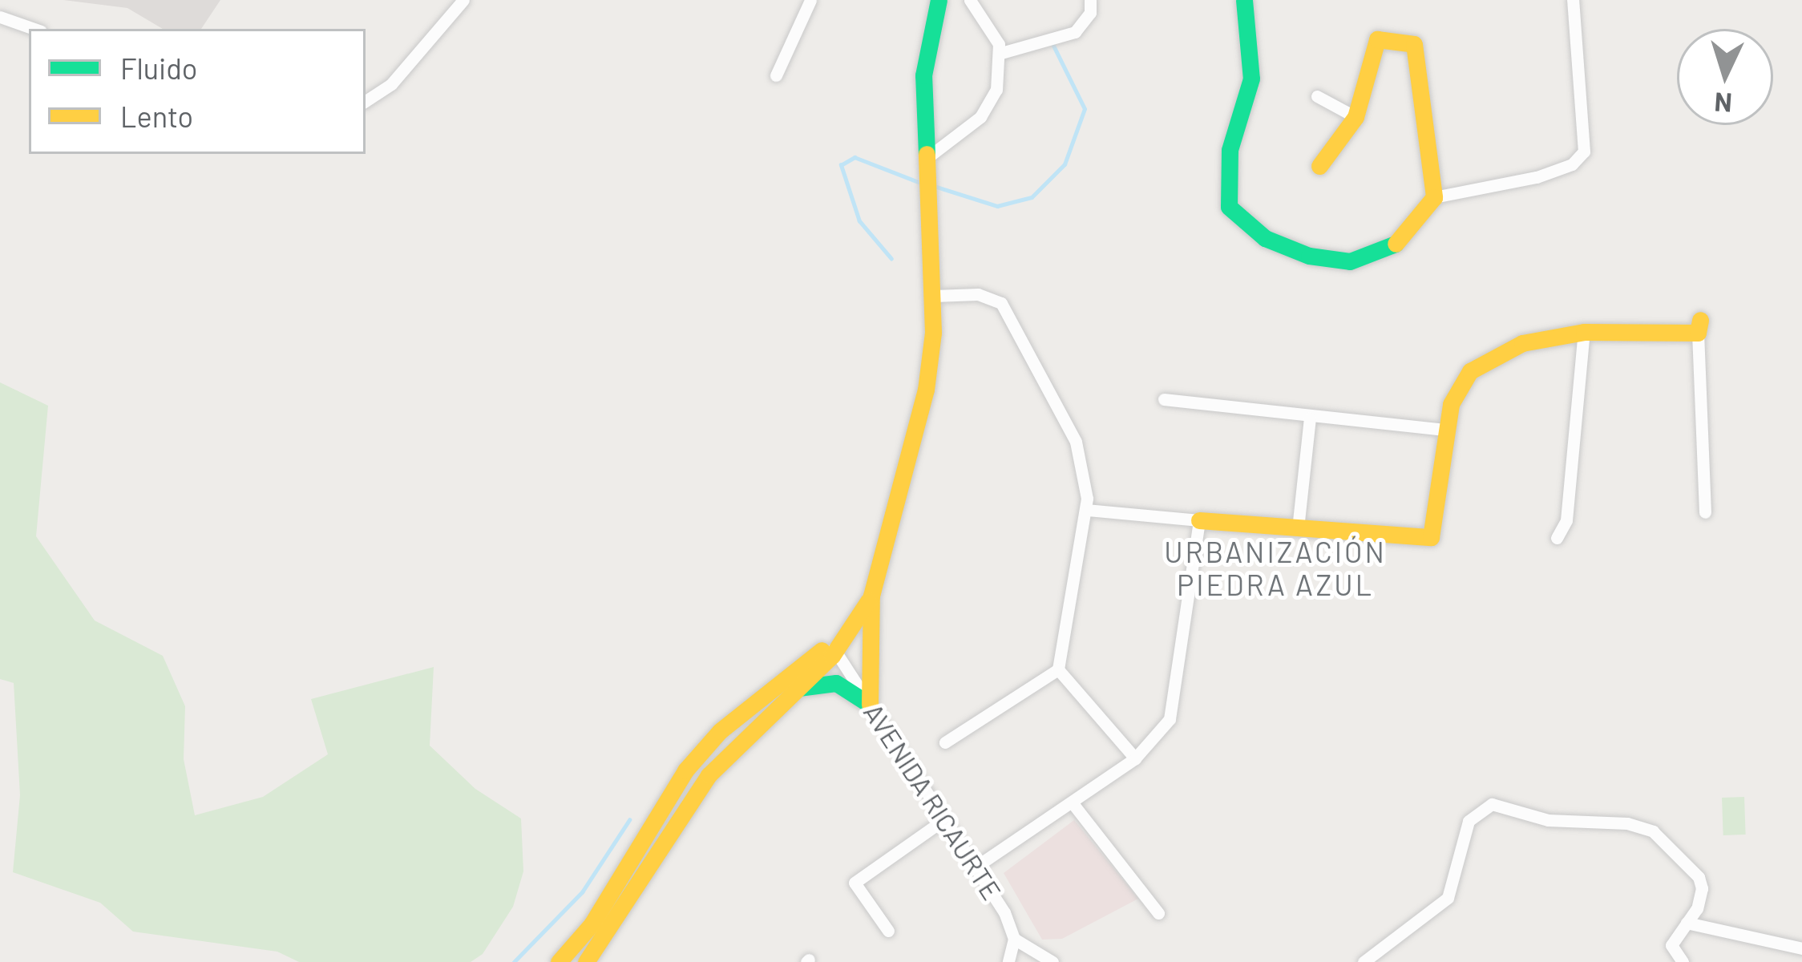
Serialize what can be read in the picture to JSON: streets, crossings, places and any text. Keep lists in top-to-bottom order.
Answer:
{
  "streets": {
    "street": ["AVENIDA RICAURTE"]
  },
  "districts": ["URBANIZACIÓN PIEDRA AZUL"],
  "legend": ["Fluido", "Lento"],
  "north": "bottom"
}
